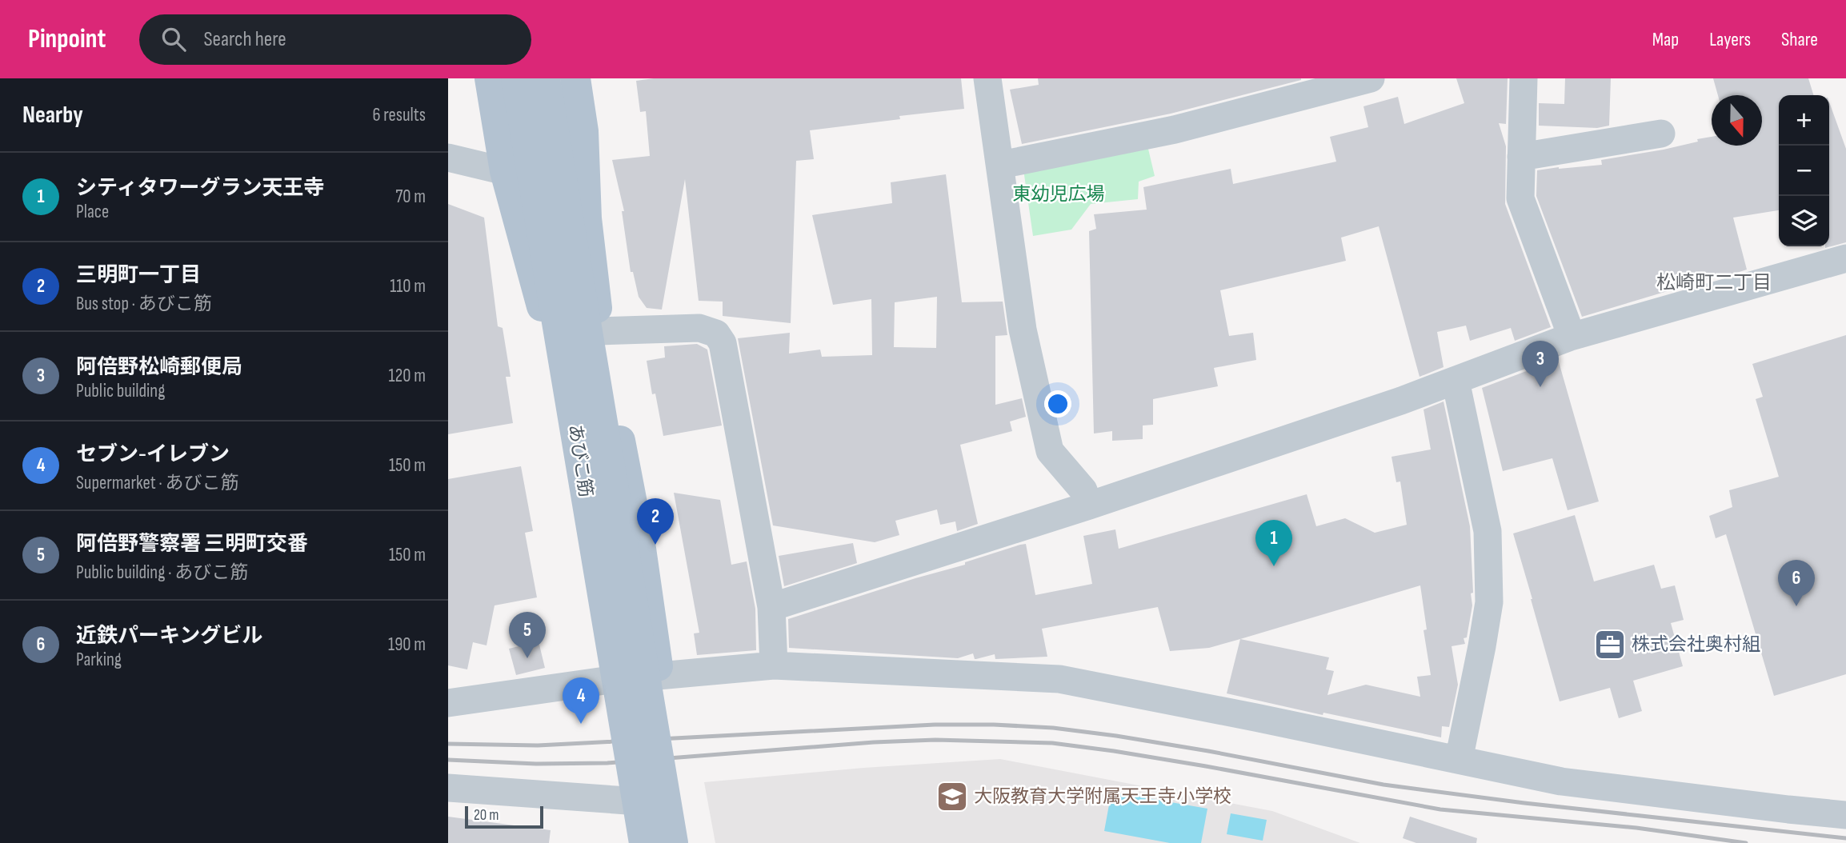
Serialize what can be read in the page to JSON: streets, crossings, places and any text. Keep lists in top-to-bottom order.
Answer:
{
  "streets": {
    "main road": ["あびこ筋"]
  },
  "districts": ["松崎町二丁目"],
  "parks": ["東幼児広場"],
  "places": {
    "office": ["株式会社奥村組"],
    "school or university": ["大阪教育大学附属天王寺小学校"]
  },
  "scale_bar": "20 m",
  "north": "bottom",
  "page": {
    "header": "Pinpoint",
    "search": "Search here",
    "nav": ["Map", "Layers", "Share"],
    "heading": ["Nearby", "6 results"],
    "map_buttons": ["+", "−"],
    "list": [
      {
        "mark": "1",
        "name": "シティタワーグラン天王寺",
        "note": "Place",
        "value": "70 m"
      },
      {
        "mark": "2",
        "name": "三明町一丁目",
        "note": "Bus stop · あびこ筋",
        "value": "110 m"
      },
      {
        "mark": "3",
        "name": "阿倍野松崎郵便局",
        "note": "Public building",
        "value": "120 m"
      },
      {
        "mark": "4",
        "name": "セブン-イレブン",
        "note": "Supermarket · あびこ筋",
        "value": "150 m"
      },
      {
        "mark": "5",
        "name": "阿倍野警察署 三明町交番",
        "note": "Public building · あびこ筋",
        "value": "150 m"
      },
      {
        "mark": "6",
        "name": "近鉄パーキングビル",
        "note": "Parking",
        "value": "190 m"
      }
    ],
    "pins": [
      "3",
      "2",
      "1",
      "6",
      "5",
      "4"
    ],
    "scale": "20 m"
  }
}
